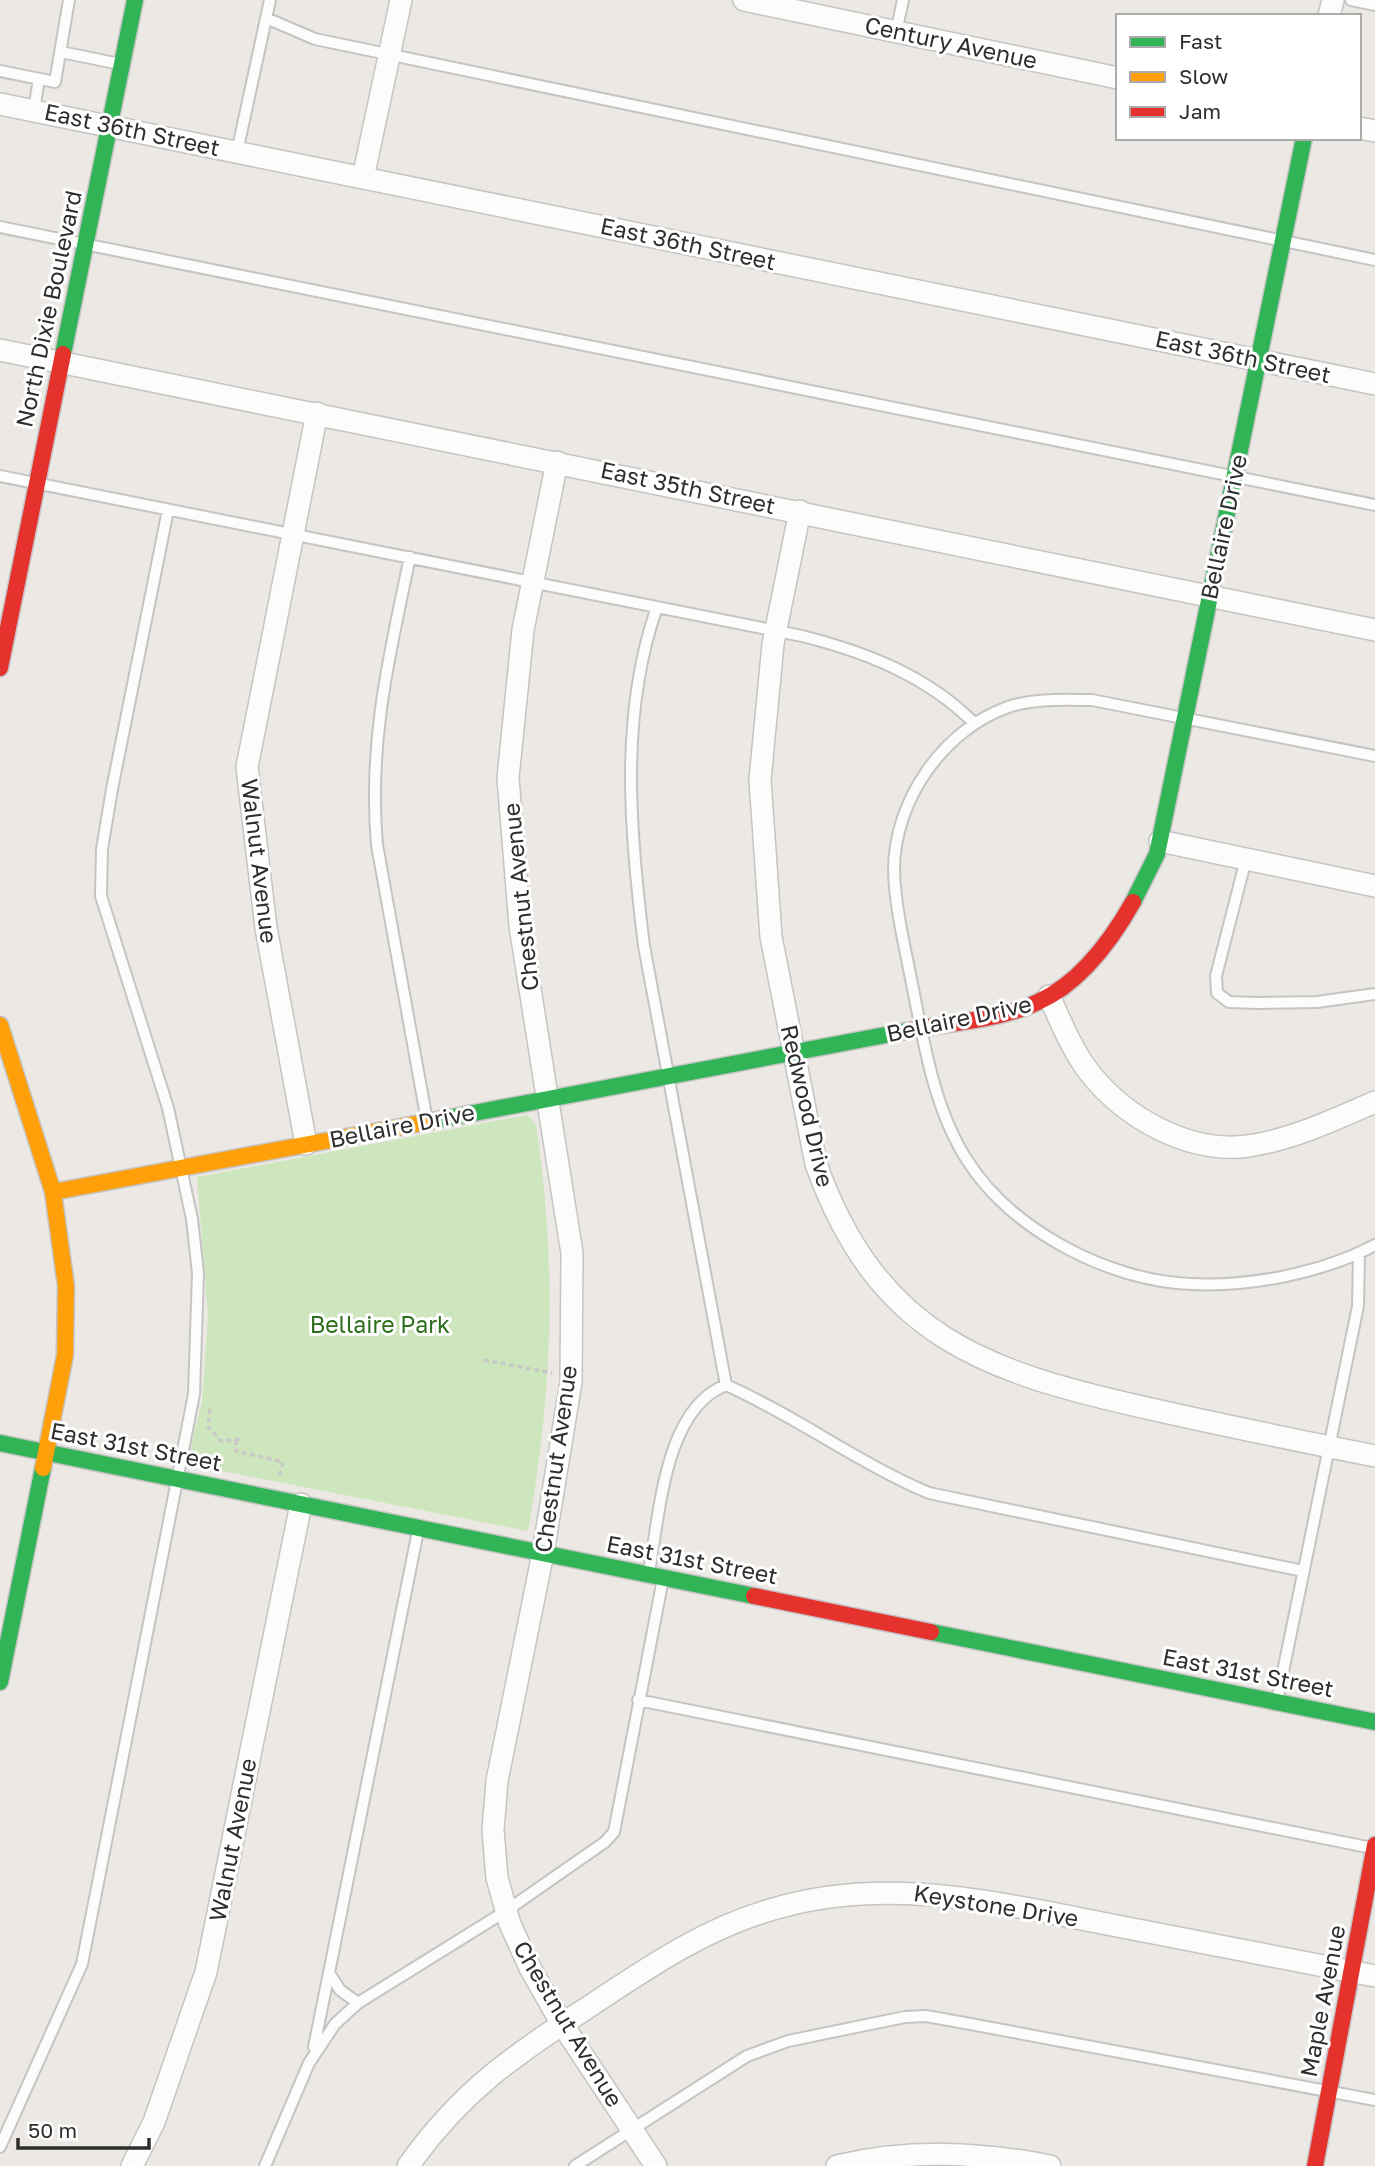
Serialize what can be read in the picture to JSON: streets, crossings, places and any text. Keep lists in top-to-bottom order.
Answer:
{
  "streets": {
    "street": [
      "Century Avenue",
      "East 36th Street",
      "North Dixie Boulevard",
      "East 35th Street",
      "Bellaire Drive",
      "Walnut Avenue",
      "Chestnut Avenue",
      "Redwood Drive",
      "East 31st Street",
      "Keystone Drive",
      "Maple Avenue"
    ]
  },
  "crossings": [
    ["East 36th Street", "North Dixie Boulevard"],
    ["East 36th Street", "Bellaire Drive"],
    ["North Dixie Boulevard", "East 35th Street"],
    ["East 35th Street", "Bellaire Drive"],
    ["East 35th Street", "Walnut Avenue"],
    ["East 35th Street", "Chestnut Avenue"],
    ["East 35th Street", "Redwood Drive"],
    ["Bellaire Drive", "Walnut Avenue"],
    ["Bellaire Drive", "Chestnut Avenue"],
    ["Bellaire Drive", "Redwood Drive"],
    ["Walnut Avenue", "East 31st Street"],
    ["Chestnut Avenue", "East 31st Street"],
    ["Chestnut Avenue", "Keystone Drive"],
    ["Keystone Drive", "Maple Avenue"]
  ],
  "parks": ["Bellaire Park"],
  "legend": ["Fast", "Slow", "Jam"],
  "scale_bar": "50 m"
}
